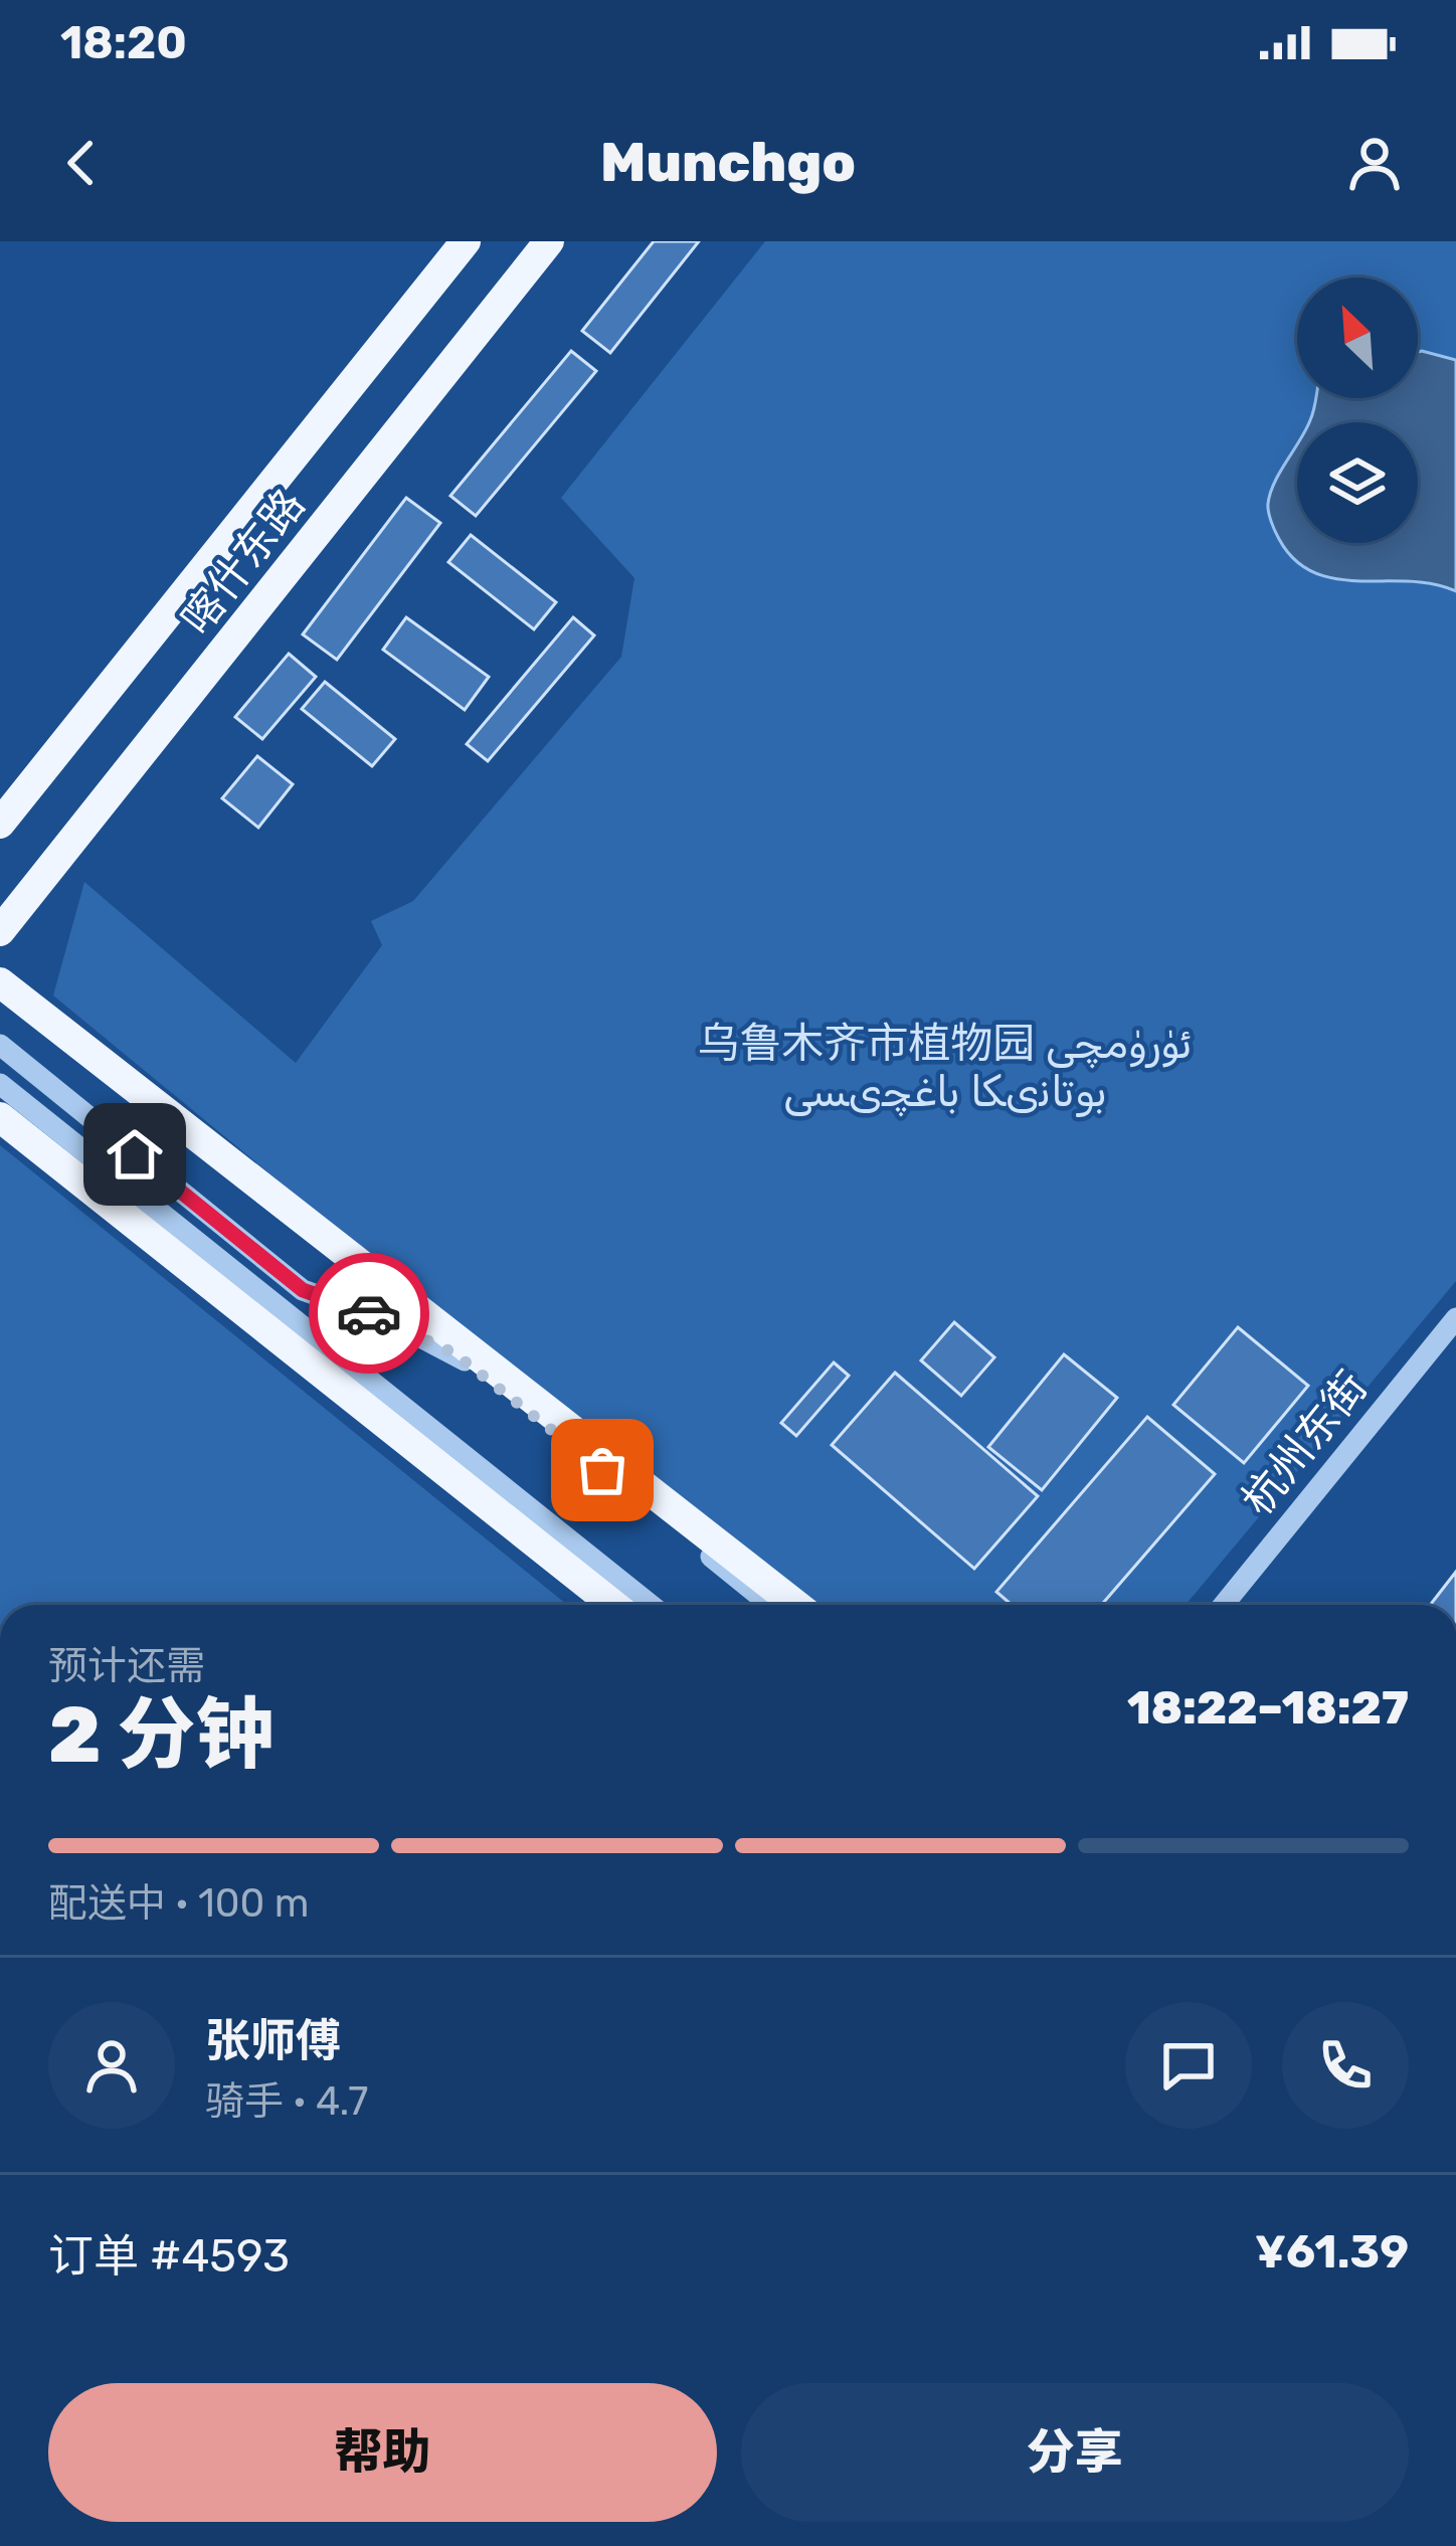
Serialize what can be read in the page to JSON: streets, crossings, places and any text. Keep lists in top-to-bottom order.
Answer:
{
  "streets": {
    "main road": ["喀什东路"],
    "street": ["杭州东街"]
  },
  "parks": ["乌鲁木齐市植物园 ئۈرۈمچى بوتانىكا باغچىسى"],
  "north": "top left",
  "page": {
    "status": "18:20",
    "header": "Munchgo",
    "heading": ["2 分钟", "预计还需", "18:22–18:27"],
    "panel": [
      "张师傅",
      "骑手 · 4.7",
      "订单 #4593",
      "¥61.39"
    ],
    "bar": "配送中 · 100 m",
    "buttons": ["帮助", "分享"]
  }
}
